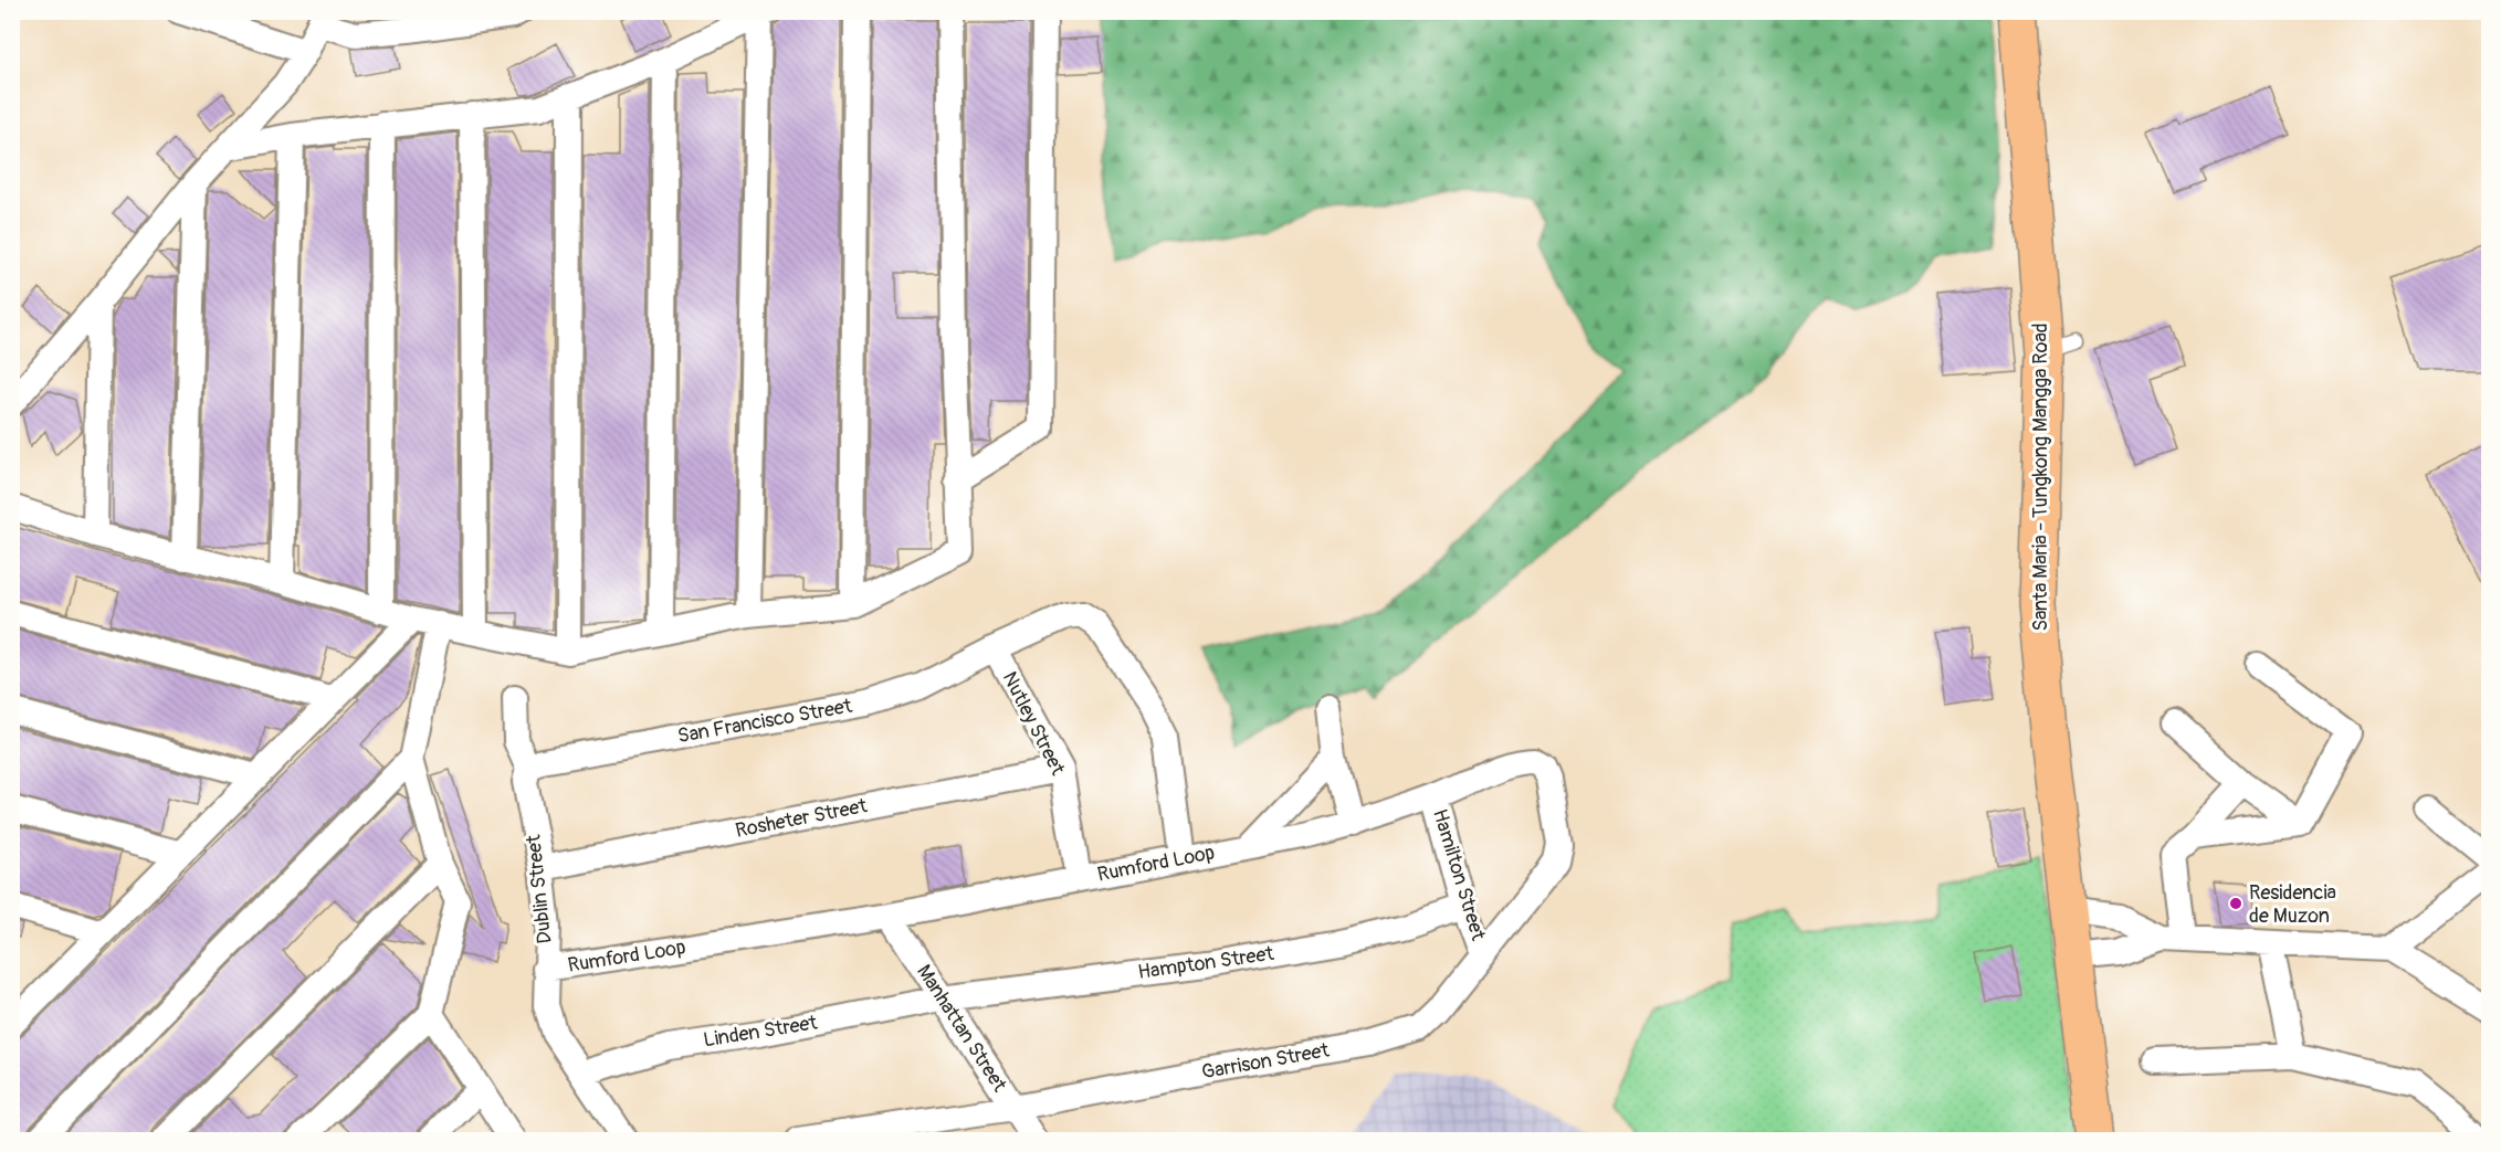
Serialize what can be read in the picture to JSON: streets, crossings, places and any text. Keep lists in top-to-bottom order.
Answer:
{
  "streets": {
    "main road": ["Santa Maria - Tungkong Mangga Road"],
    "street": [
      "San Francisco Street",
      "Nutley Street",
      "Rosheter Street",
      "Rumford Loop",
      "Hamilton Street",
      "Dublin Street",
      "Hampton Street",
      "Manhattan Street",
      "Linden Street",
      "Garrison Street"
    ]
  },
  "crossings": [
    ["San Francisco Street", "Nutley Street"],
    ["San Francisco Street", "Rumford Loop"],
    ["San Francisco Street", "Dublin Street"],
    ["Nutley Street", "Rosheter Street"],
    ["Nutley Street", "Rumford Loop"],
    ["Rosheter Street", "Dublin Street"],
    ["Rumford Loop", "Hamilton Street"],
    ["Rumford Loop", "Dublin Street"],
    ["Rumford Loop", "Manhattan Street"],
    ["Rumford Loop", "Garrison Street"],
    ["Hamilton Street", "Hampton Street"],
    ["Hamilton Street", "Garrison Street"],
    ["Dublin Street", "Linden Street"],
    ["Hampton Street", "Manhattan Street"],
    ["Hampton Street", "Linden Street"],
    ["Manhattan Street", "Linden Street"],
    ["Manhattan Street", "Garrison Street"]
  ],
  "places": ["Residencia de Muzon"]
}
